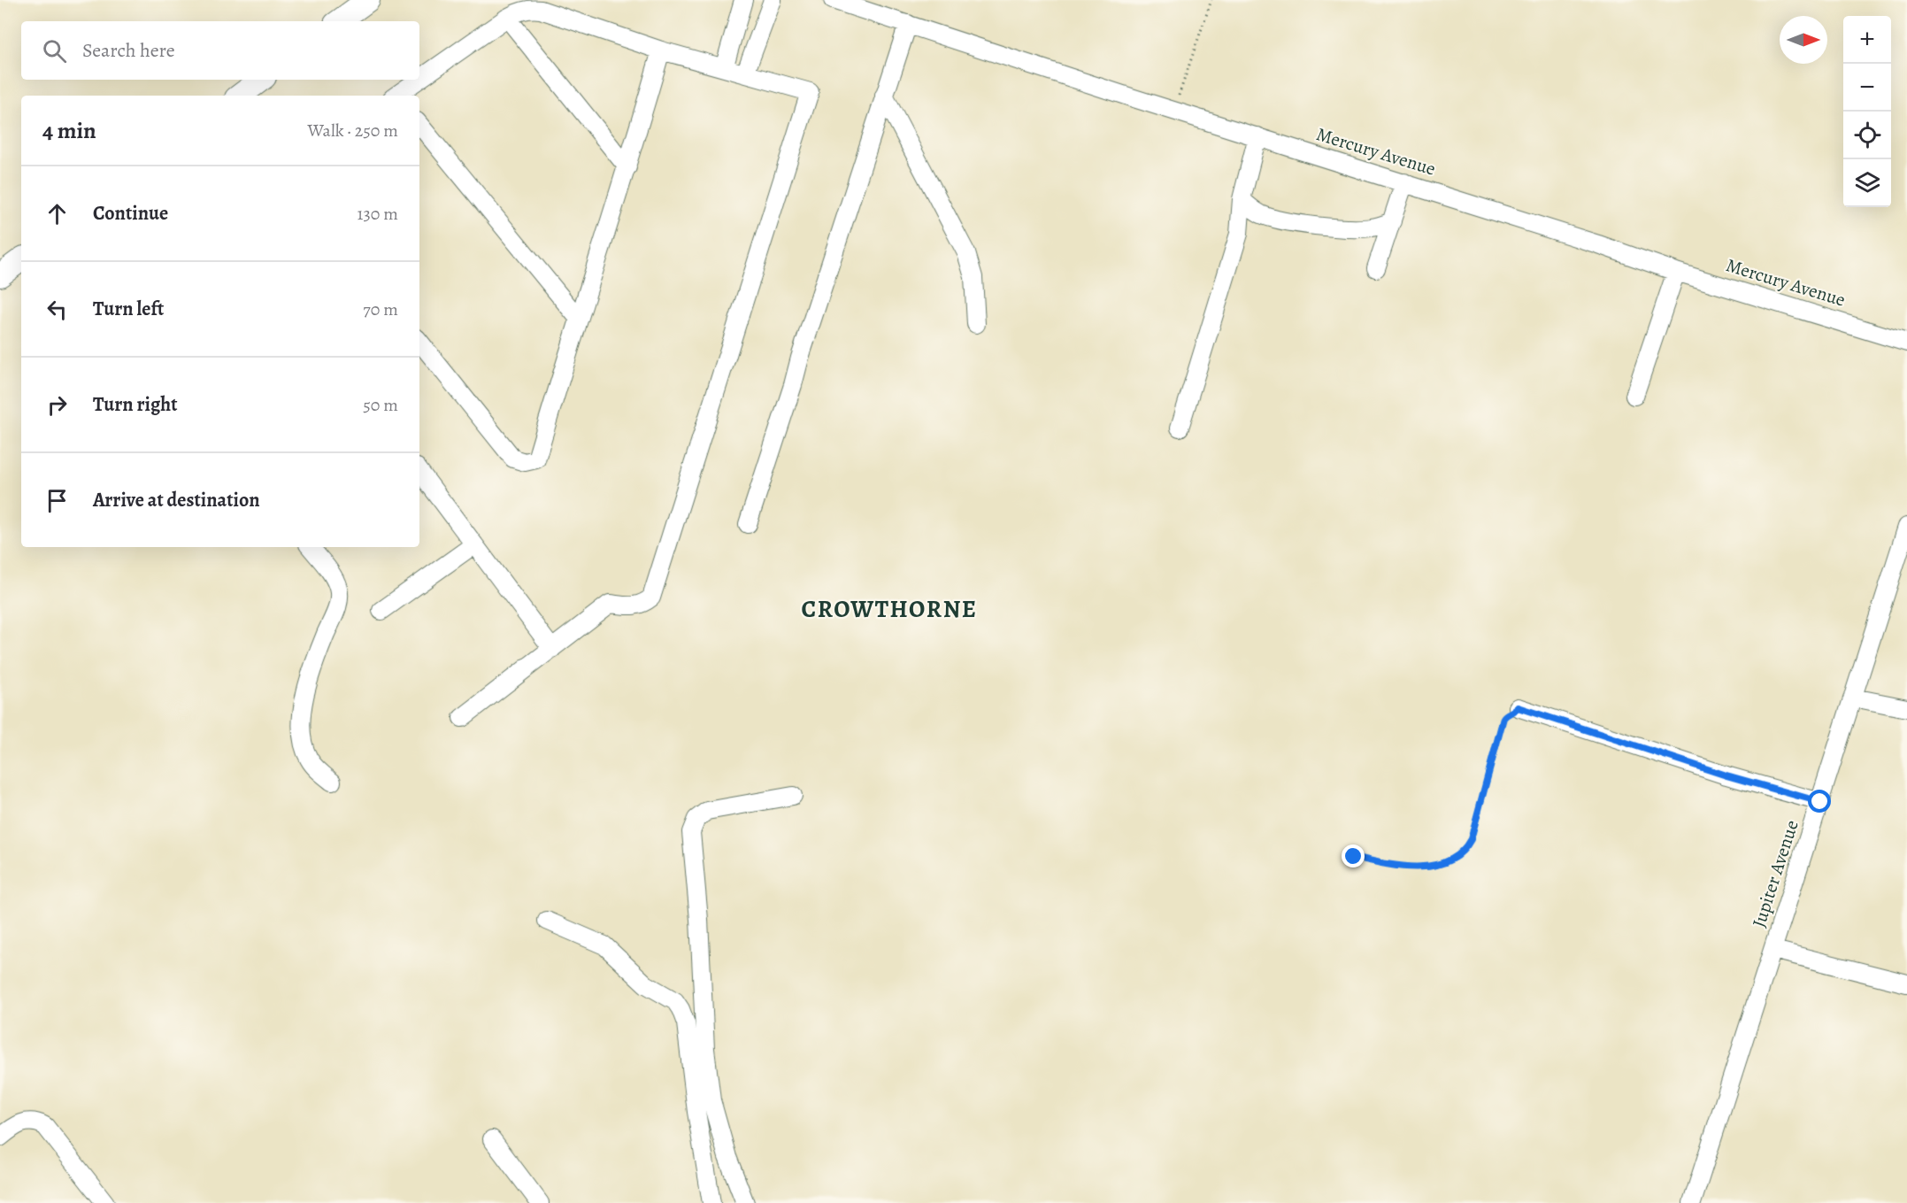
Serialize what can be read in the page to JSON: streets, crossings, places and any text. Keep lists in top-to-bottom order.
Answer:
{
  "streets": {
    "street": ["Mercury Avenue", "Jupiter Avenue"]
  },
  "districts": ["CROWTHORNE"],
  "north": "right",
  "page": {
    "map_buttons": ["+", "−"],
    "search": "Search here",
    "heading": ["4 min", "Walk · 250 m"],
    "list": [
      ["Continue", "130 m"],
      ["Turn left", "70 m"],
      ["Turn right", "50 m"],
      "Arrive at destination"
    ]
  }
}
